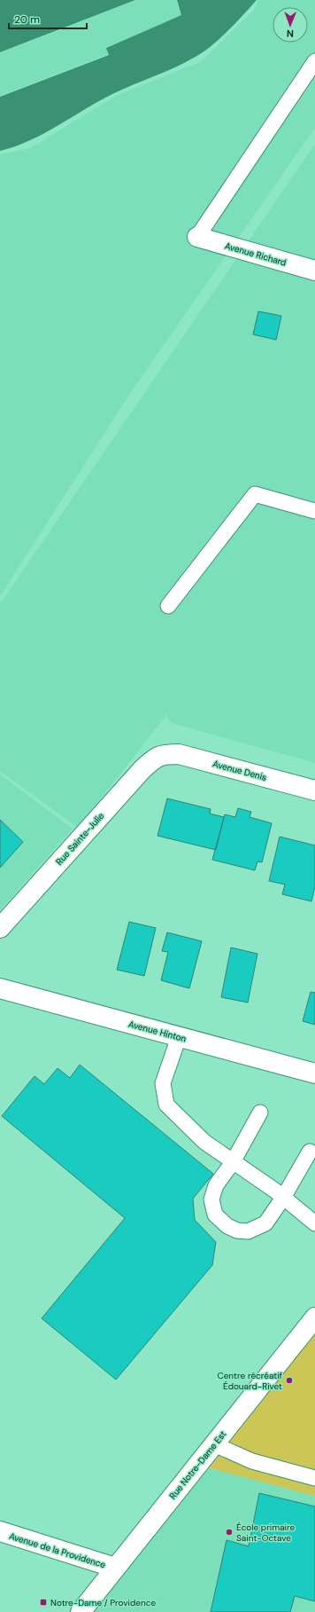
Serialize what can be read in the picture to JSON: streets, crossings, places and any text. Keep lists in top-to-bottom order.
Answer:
{
  "streets": {
    "street": [
      "Avenue Richard",
      "Avenue Denis",
      "Rue Sainte-Julie",
      "Avenue Hinton",
      "Rue Notre-Dame Est",
      "Avenue de la Providence"
    ]
  },
  "crossings": [
    ["Avenue Denis", "Rue Sainte-Julie"],
    ["Rue Notre-Dame Est", "Avenue de la Providence"]
  ],
  "places": {
    "other": ["Centre récréatif Édouard-Rivet", "École primaire Saint-Octave"],
    "transit": ["Notre-Dame / Providence"]
  },
  "scale_bar": "20 m",
  "north": "bottom"
}
